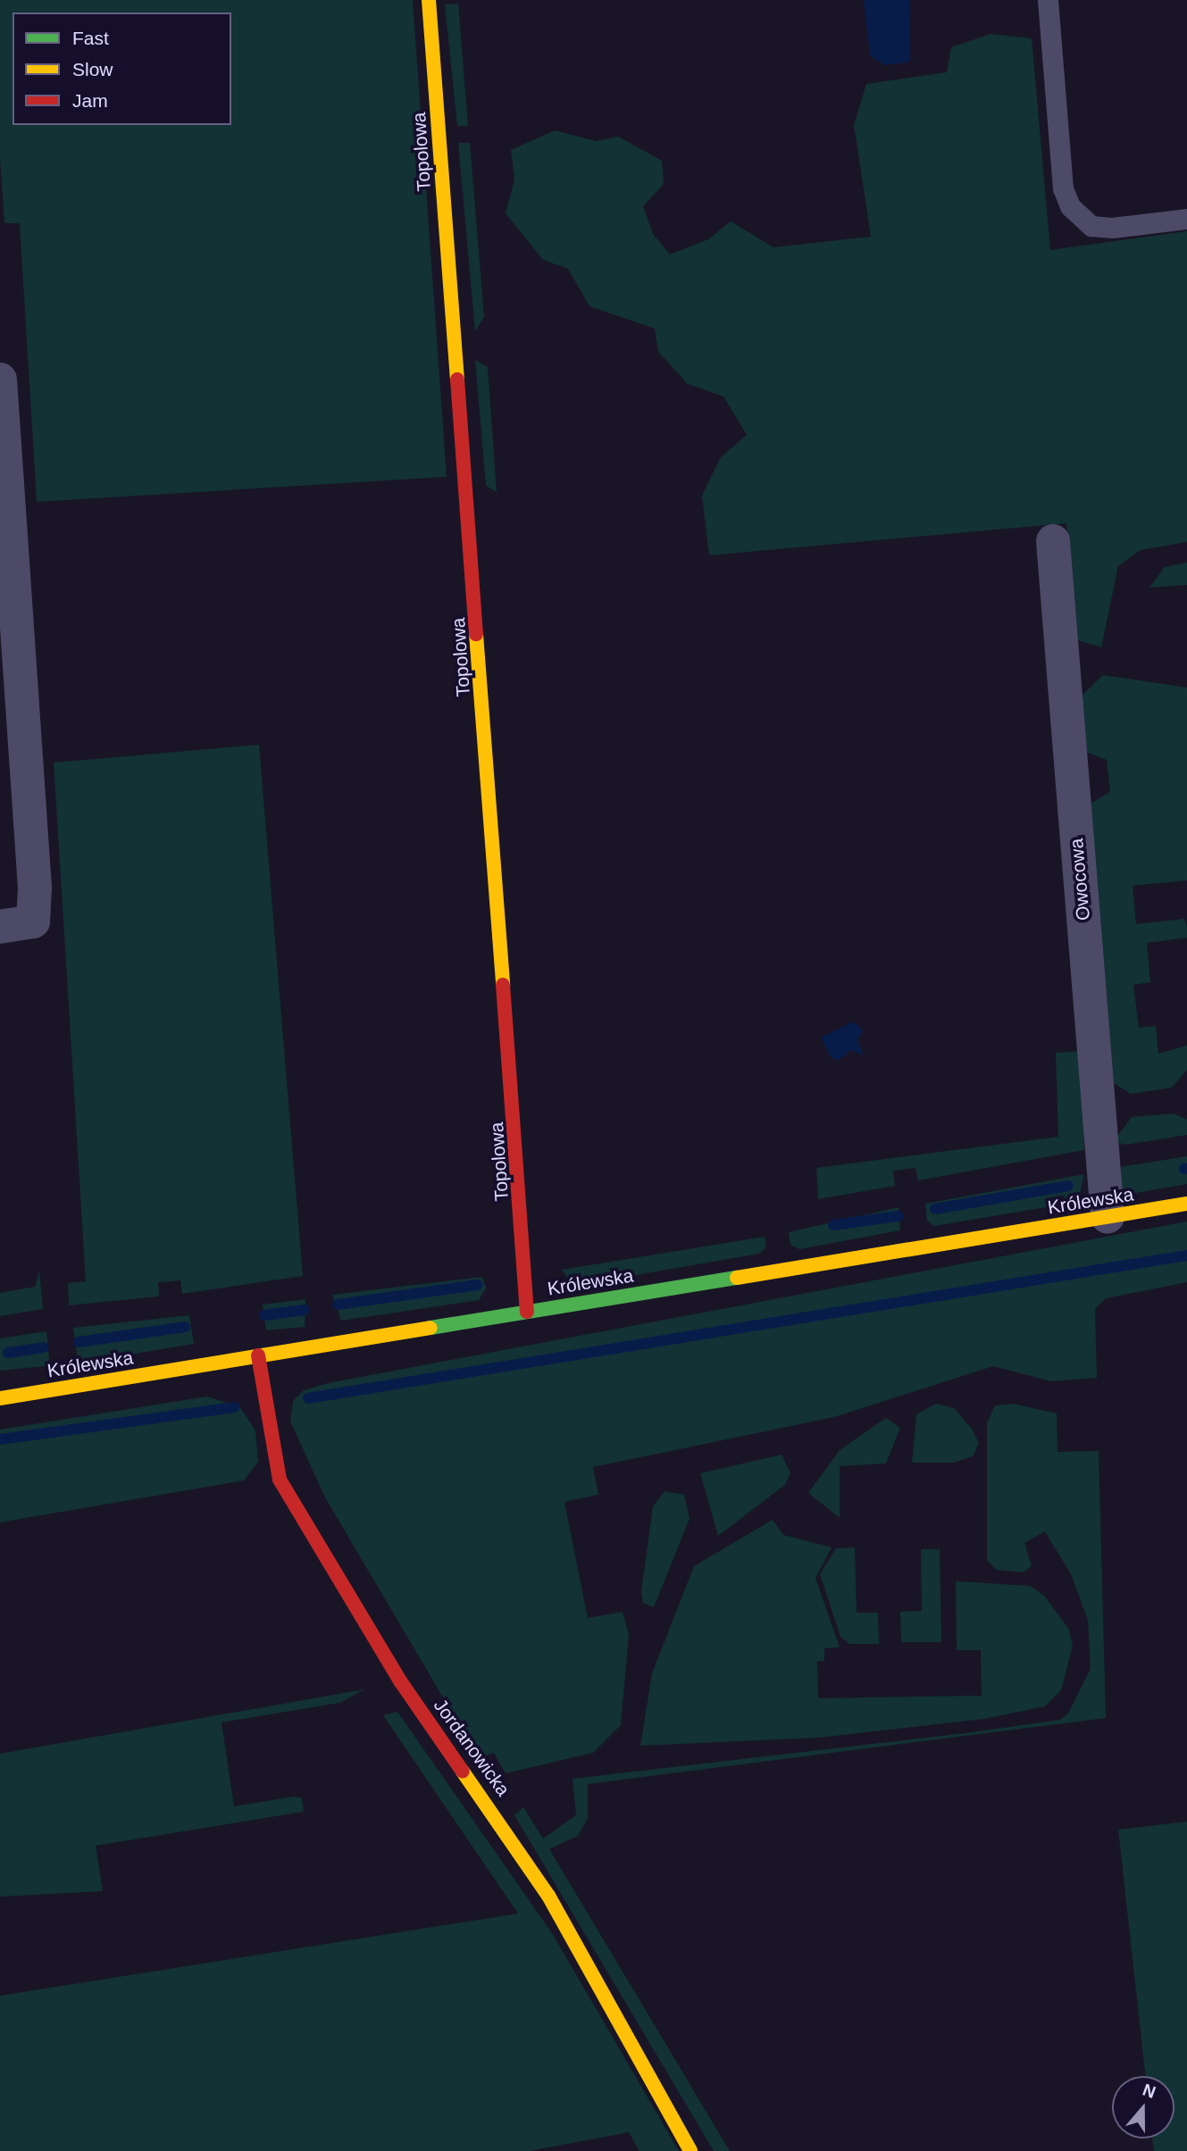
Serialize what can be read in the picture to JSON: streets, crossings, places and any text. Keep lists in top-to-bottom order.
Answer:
{
  "streets": {
    "street": [
      "Topolowa",
      "Owocowa",
      "Królewska",
      "Jordanowicka"
    ]
  },
  "crossings": [
    ["Topolowa", "Królewska"],
    ["Owocowa", "Królewska"],
    ["Królewska", "Jordanowicka"]
  ],
  "legend": ["Fast", "Slow", "Jam"],
  "north": "top"
}
